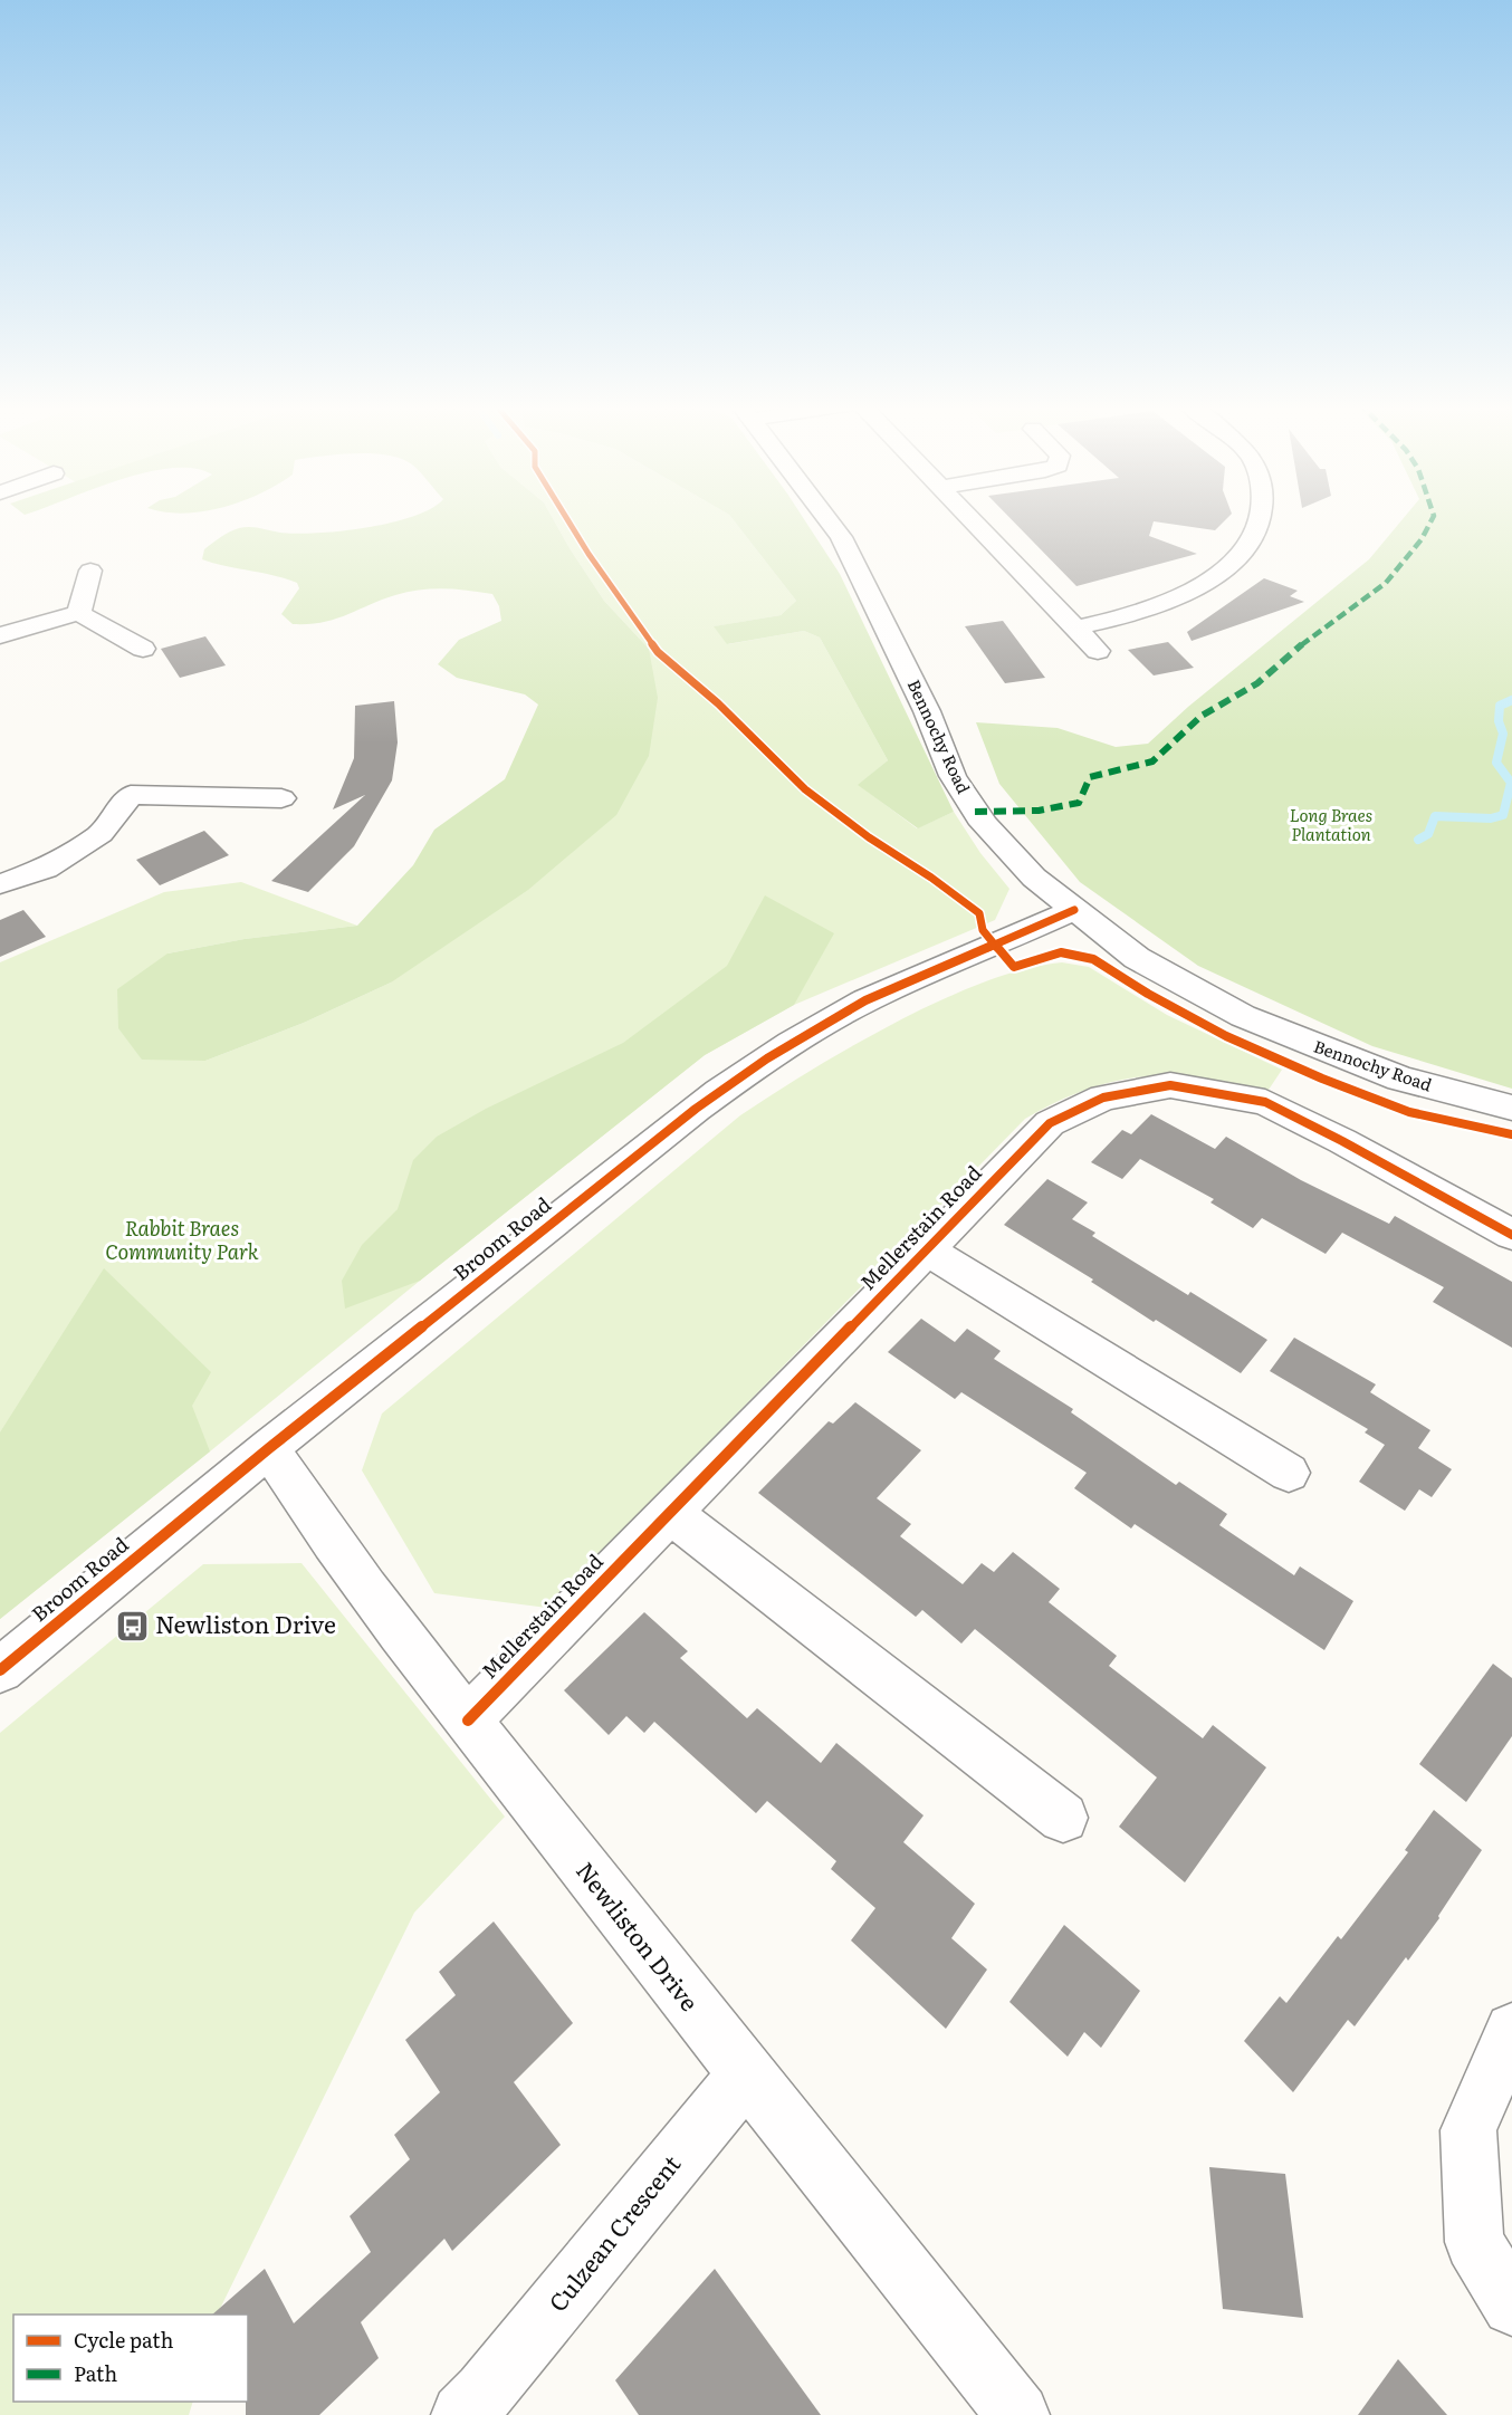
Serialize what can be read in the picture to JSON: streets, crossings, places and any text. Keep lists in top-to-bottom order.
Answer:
{
  "streets": {
    "street": [
      "Bennochy Road",
      "Mellerstain Road",
      "Broom Road",
      "Newliston Drive",
      "Culzean Crescent"
    ]
  },
  "crossings": [
    ["Bennochy Road", "Broom Road"],
    ["Mellerstain Road", "Newliston Drive"],
    ["Broom Road", "Newliston Drive"],
    ["Newliston Drive", "Culzean Crescent"]
  ],
  "parks": ["Long Braes Plantation", "Rabbit Braes Community Park"],
  "places": {
    "bus stop": ["Newliston Drive"]
  },
  "legend": ["Cycle path", "Path"]
}
